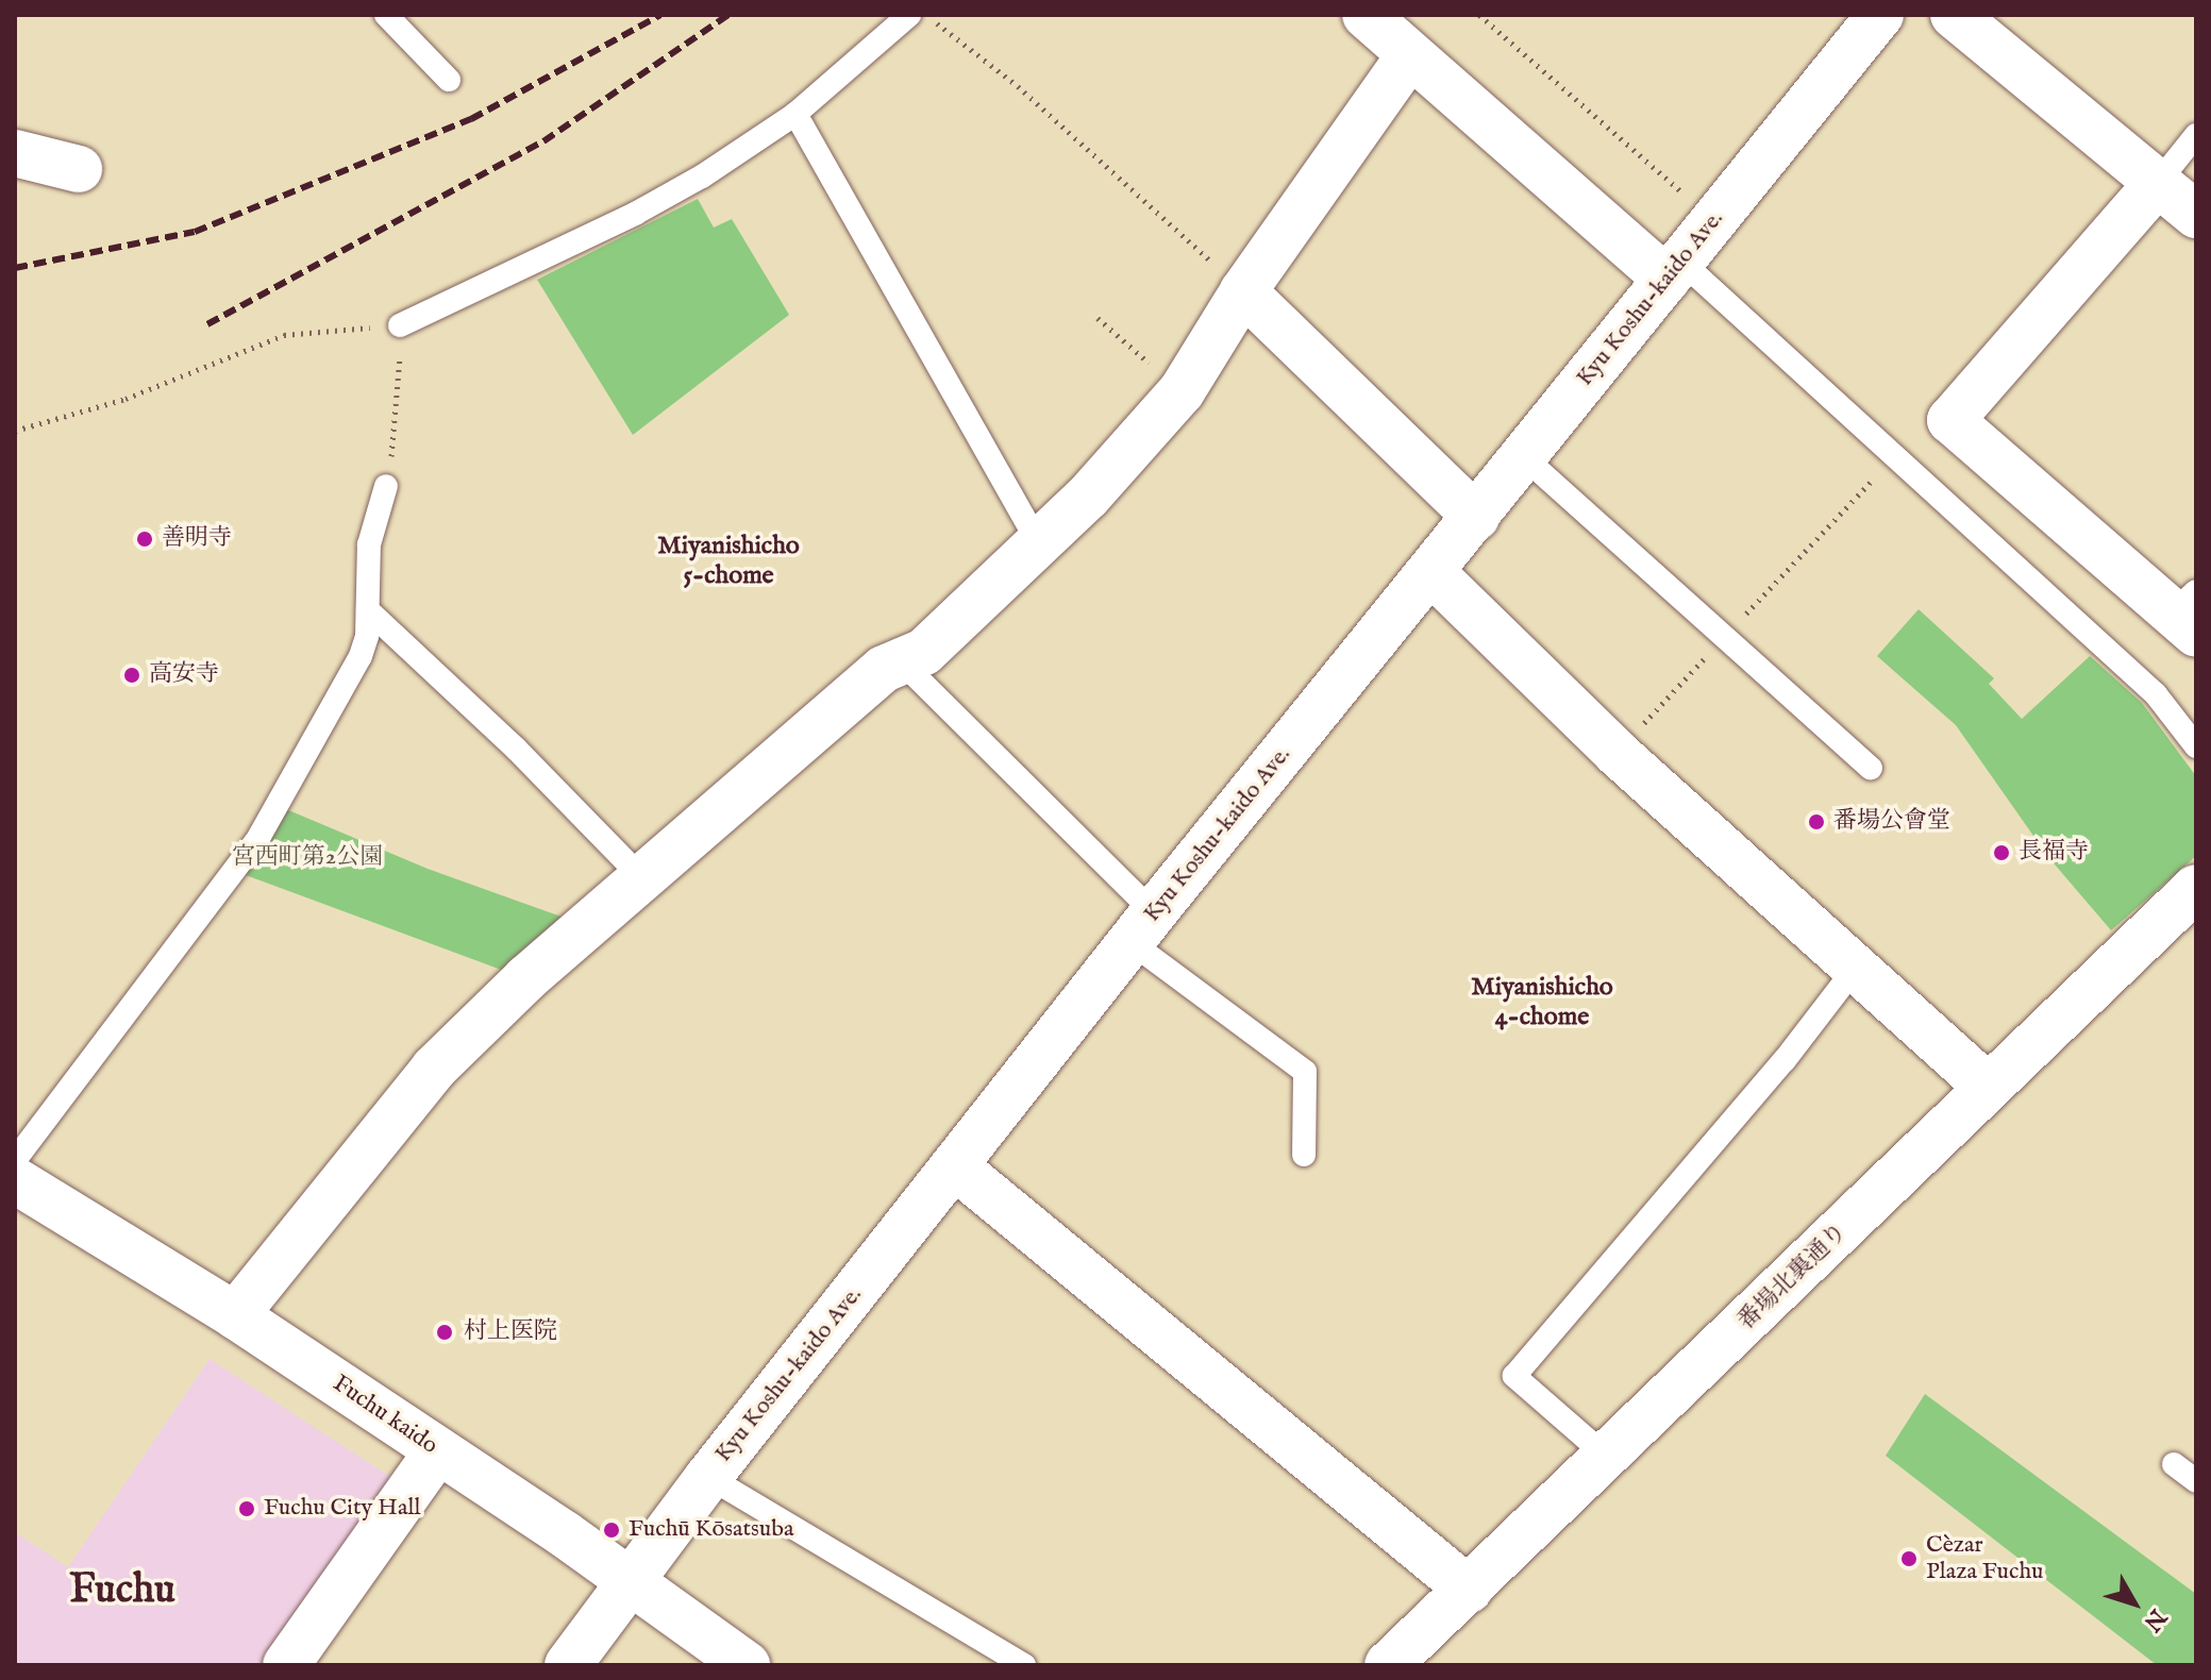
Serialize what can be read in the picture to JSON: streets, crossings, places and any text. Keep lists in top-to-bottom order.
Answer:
{
  "streets": {
    "street": ["Kyu Koshu-kaido Ave.", "番場北裏通り", "Fuchu kaido"]
  },
  "crossings": [
    ["Kyu Koshu-kaido Ave.", "Fuchu kaido"]
  ],
  "districts": ["Miyanishicho 5-chome", "Miyanishicho 4-chome", "Fuchu"],
  "parks": ["宮西町第2公園"],
  "places": [
    "善明寺",
    "高安寺",
    "番場公會堂",
    "長福寺",
    "村上医院",
    "Fuchu City Hall",
    "Fuchū Kōsatsuba",
    "Cèzar Plaza Fuchu"
  ],
  "north": "bottom right"
}
